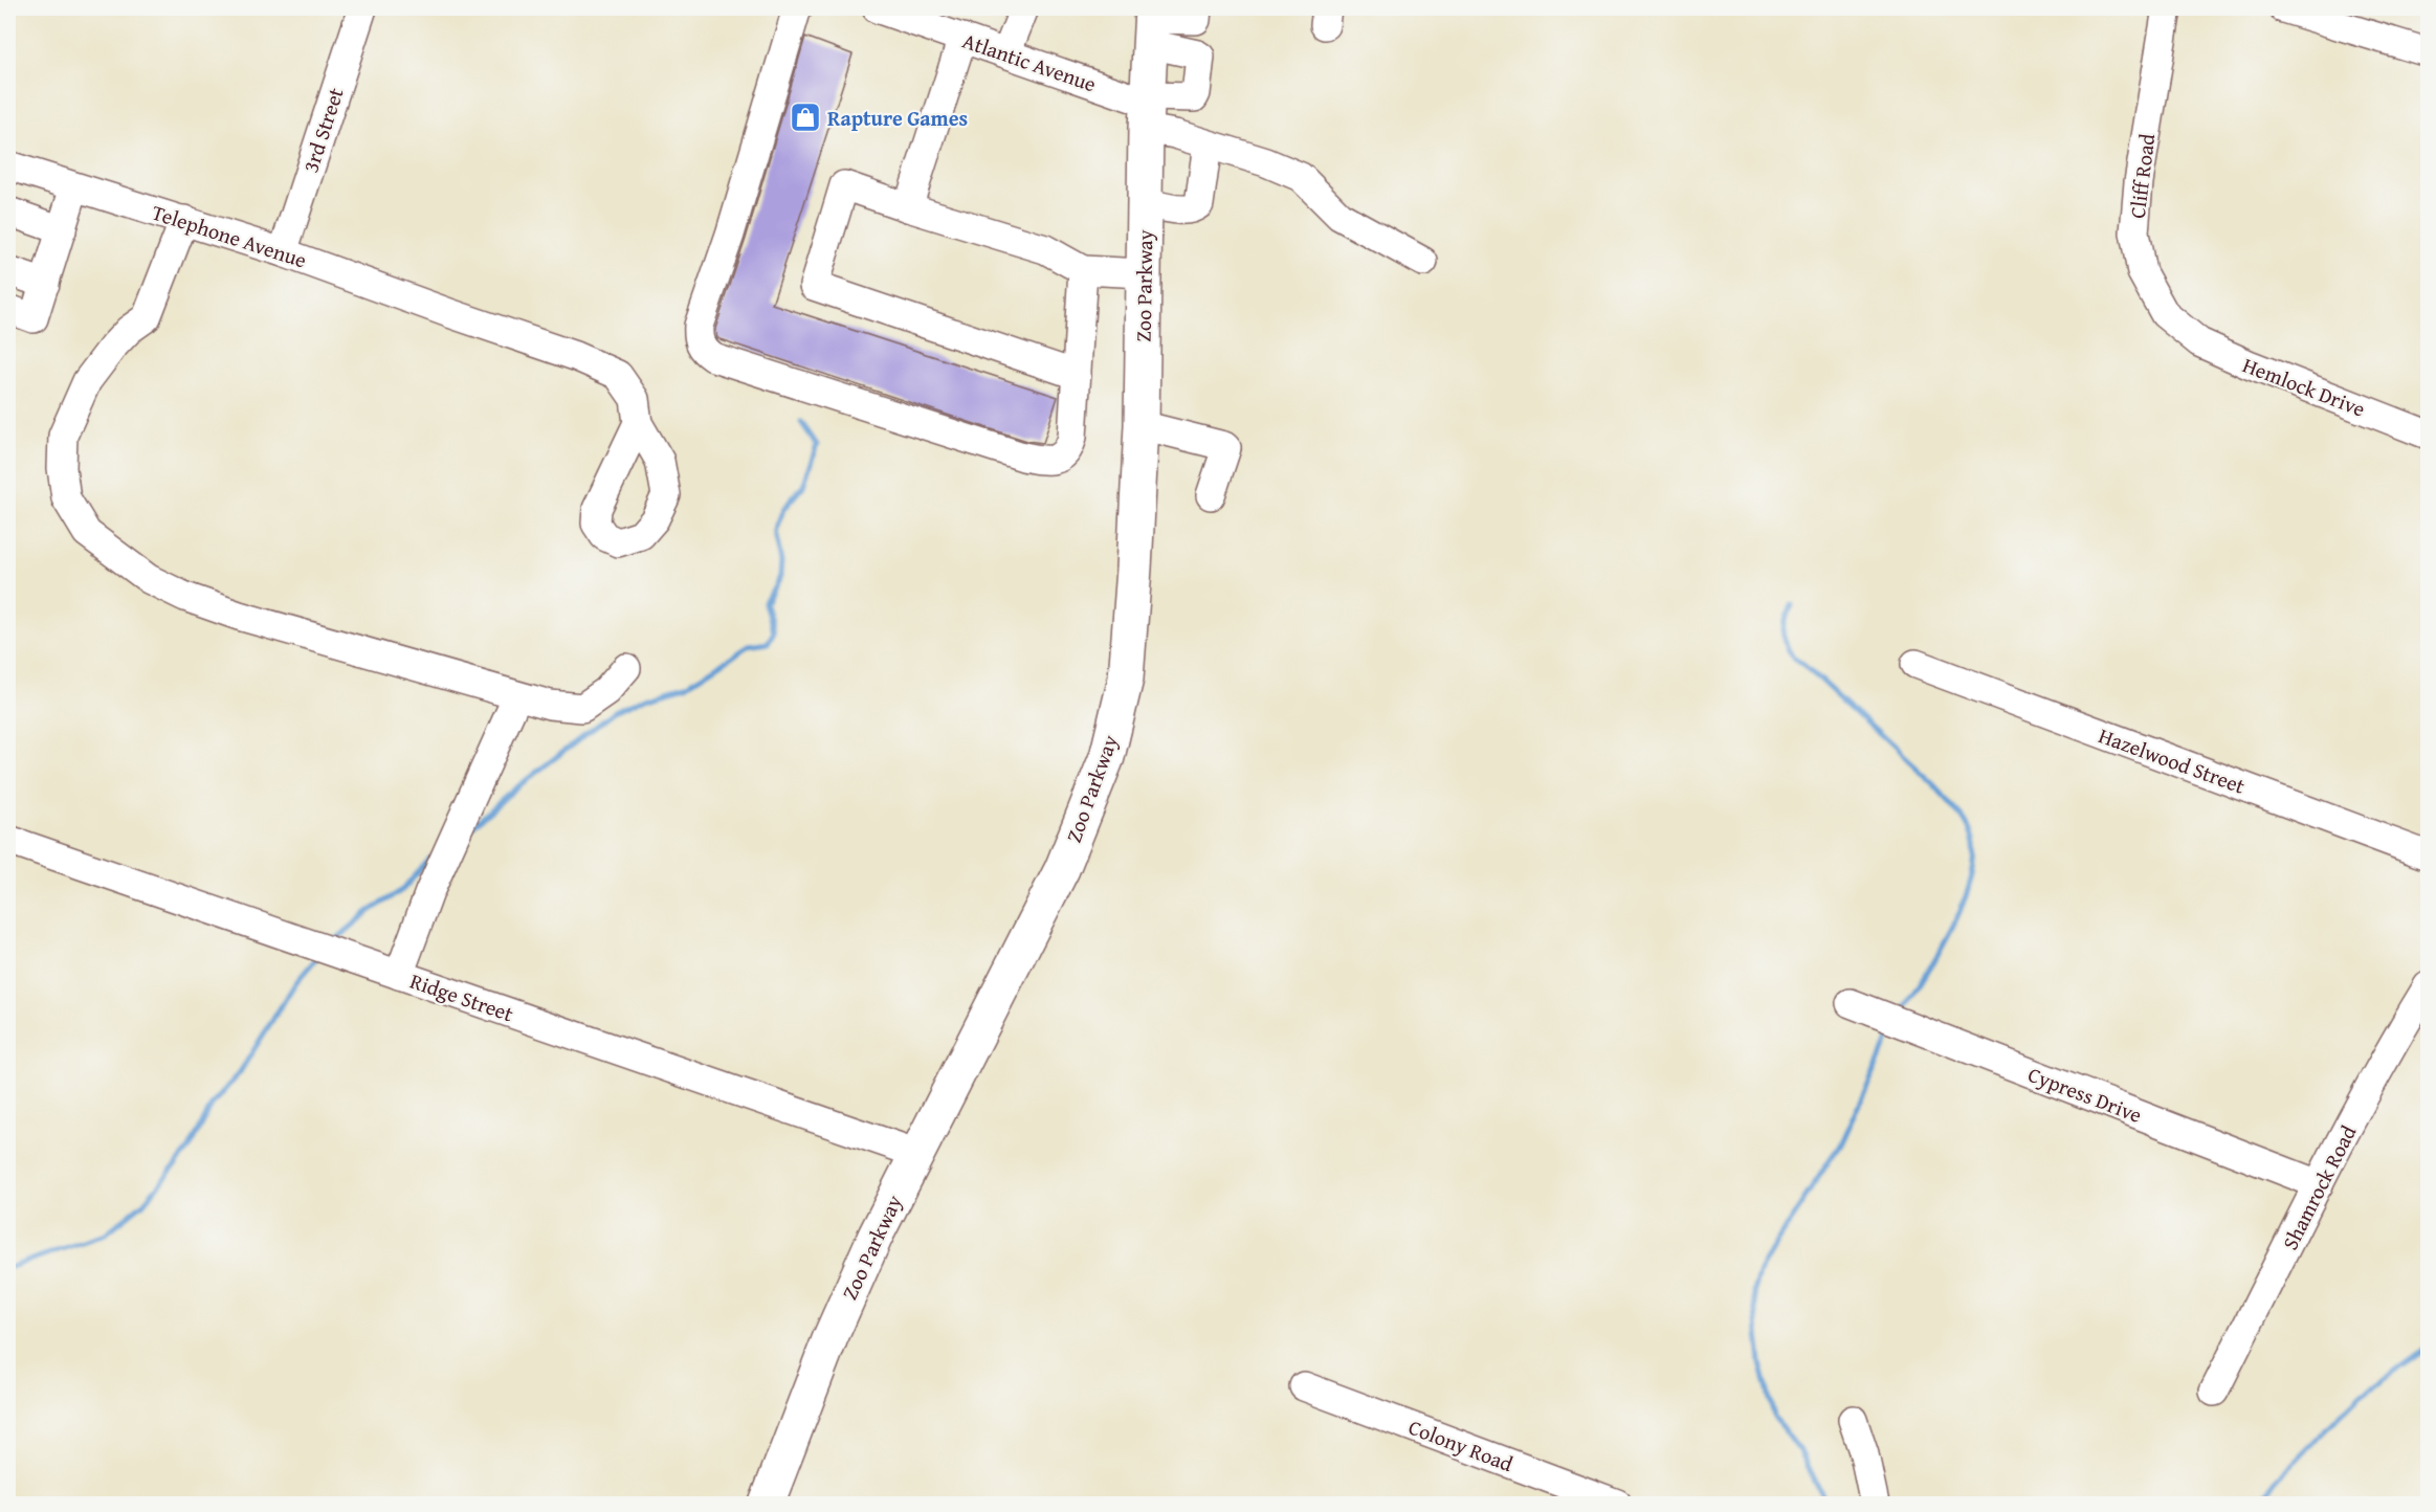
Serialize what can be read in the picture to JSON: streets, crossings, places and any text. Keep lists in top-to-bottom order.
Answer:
{
  "streets": {
    "main road": ["Zoo Parkway"],
    "street": [
      "Atlantic Avenue",
      "3rd Street",
      "Cliff Road",
      "Telephone Avenue",
      "Hemlock Drive",
      "Hazelwood Street",
      "Ridge Street",
      "Cypress Drive",
      "Shamrock Road",
      "Colony Road"
    ]
  },
  "crossings": [
    ["Atlantic Avenue", "Zoo Parkway"],
    ["3rd Street", "Telephone Avenue"],
    ["Cliff Road", "Hemlock Drive"],
    ["Zoo Parkway", "Ridge Street"],
    ["Cypress Drive", "Shamrock Road"]
  ],
  "places": {
    "shop": ["Rapture Games"]
  }
}
